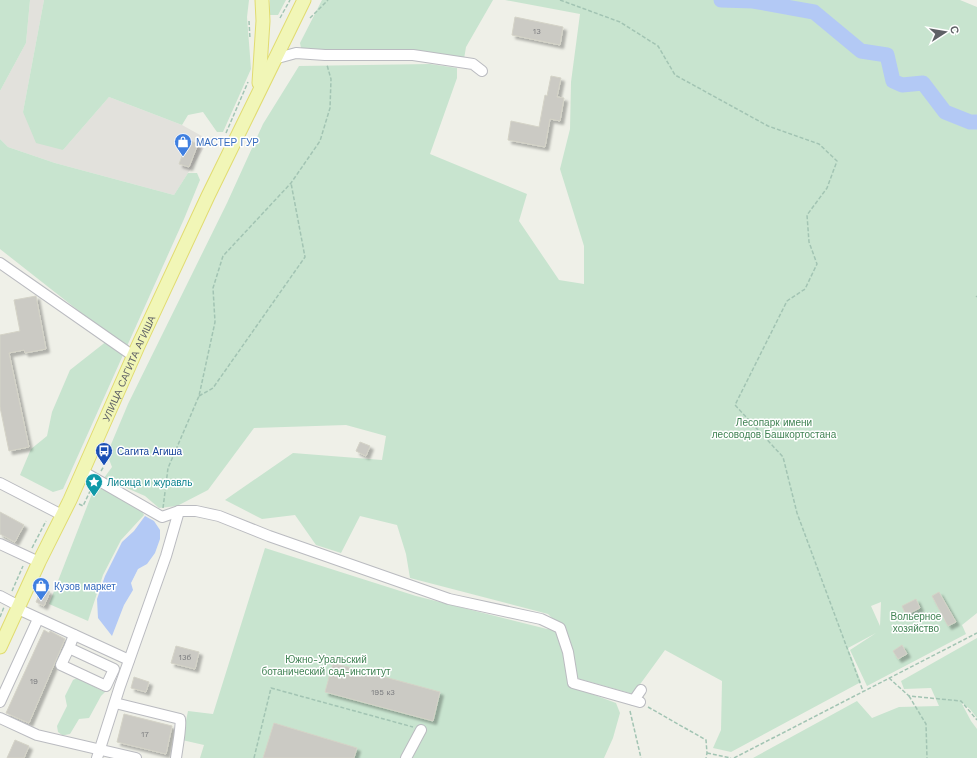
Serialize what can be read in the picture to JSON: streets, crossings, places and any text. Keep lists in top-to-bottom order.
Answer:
{
  "streets": {
    "main road": ["УЛИЦА САГИТА АГИША"]
  },
  "parks": ["Лесопарк имени лесоводов Башкортостана", "Вольерное хозяйство", "Южно-Уральский ботанический сад-институт"],
  "places": {
    "shop": ["МАСТЕР ГУР", "Кузов маркет"],
    "bus stop": ["Сагита Агиша"],
    "place": ["Лисица и журавль"]
  },
  "house_numbers": [
    "13",
    "13б",
    "19",
    "195 к3",
    "17"
  ],
  "north": "right"
}
